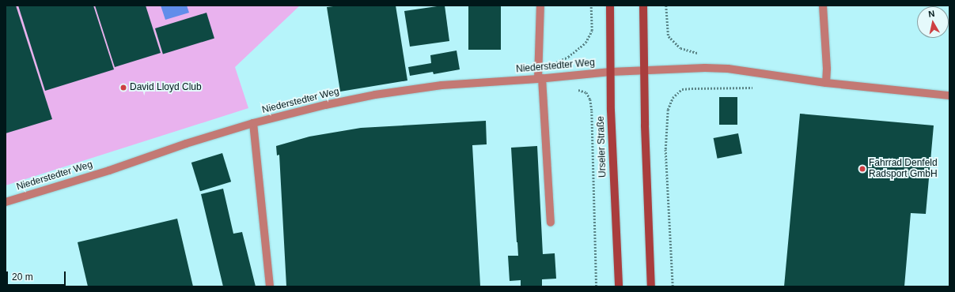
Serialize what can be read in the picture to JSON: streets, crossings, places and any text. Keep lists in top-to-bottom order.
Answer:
{
  "streets": {
    "street": ["Niederstedter Weg", "Urseler Straße"]
  },
  "crossings": [
    ["Niederstedter Weg", "Urseler Straße"]
  ],
  "places": ["David Lloyd Club", "Fahrrad Denfeld Radsport GmbH"],
  "scale_bar": "20 m",
  "north": "top"
}
